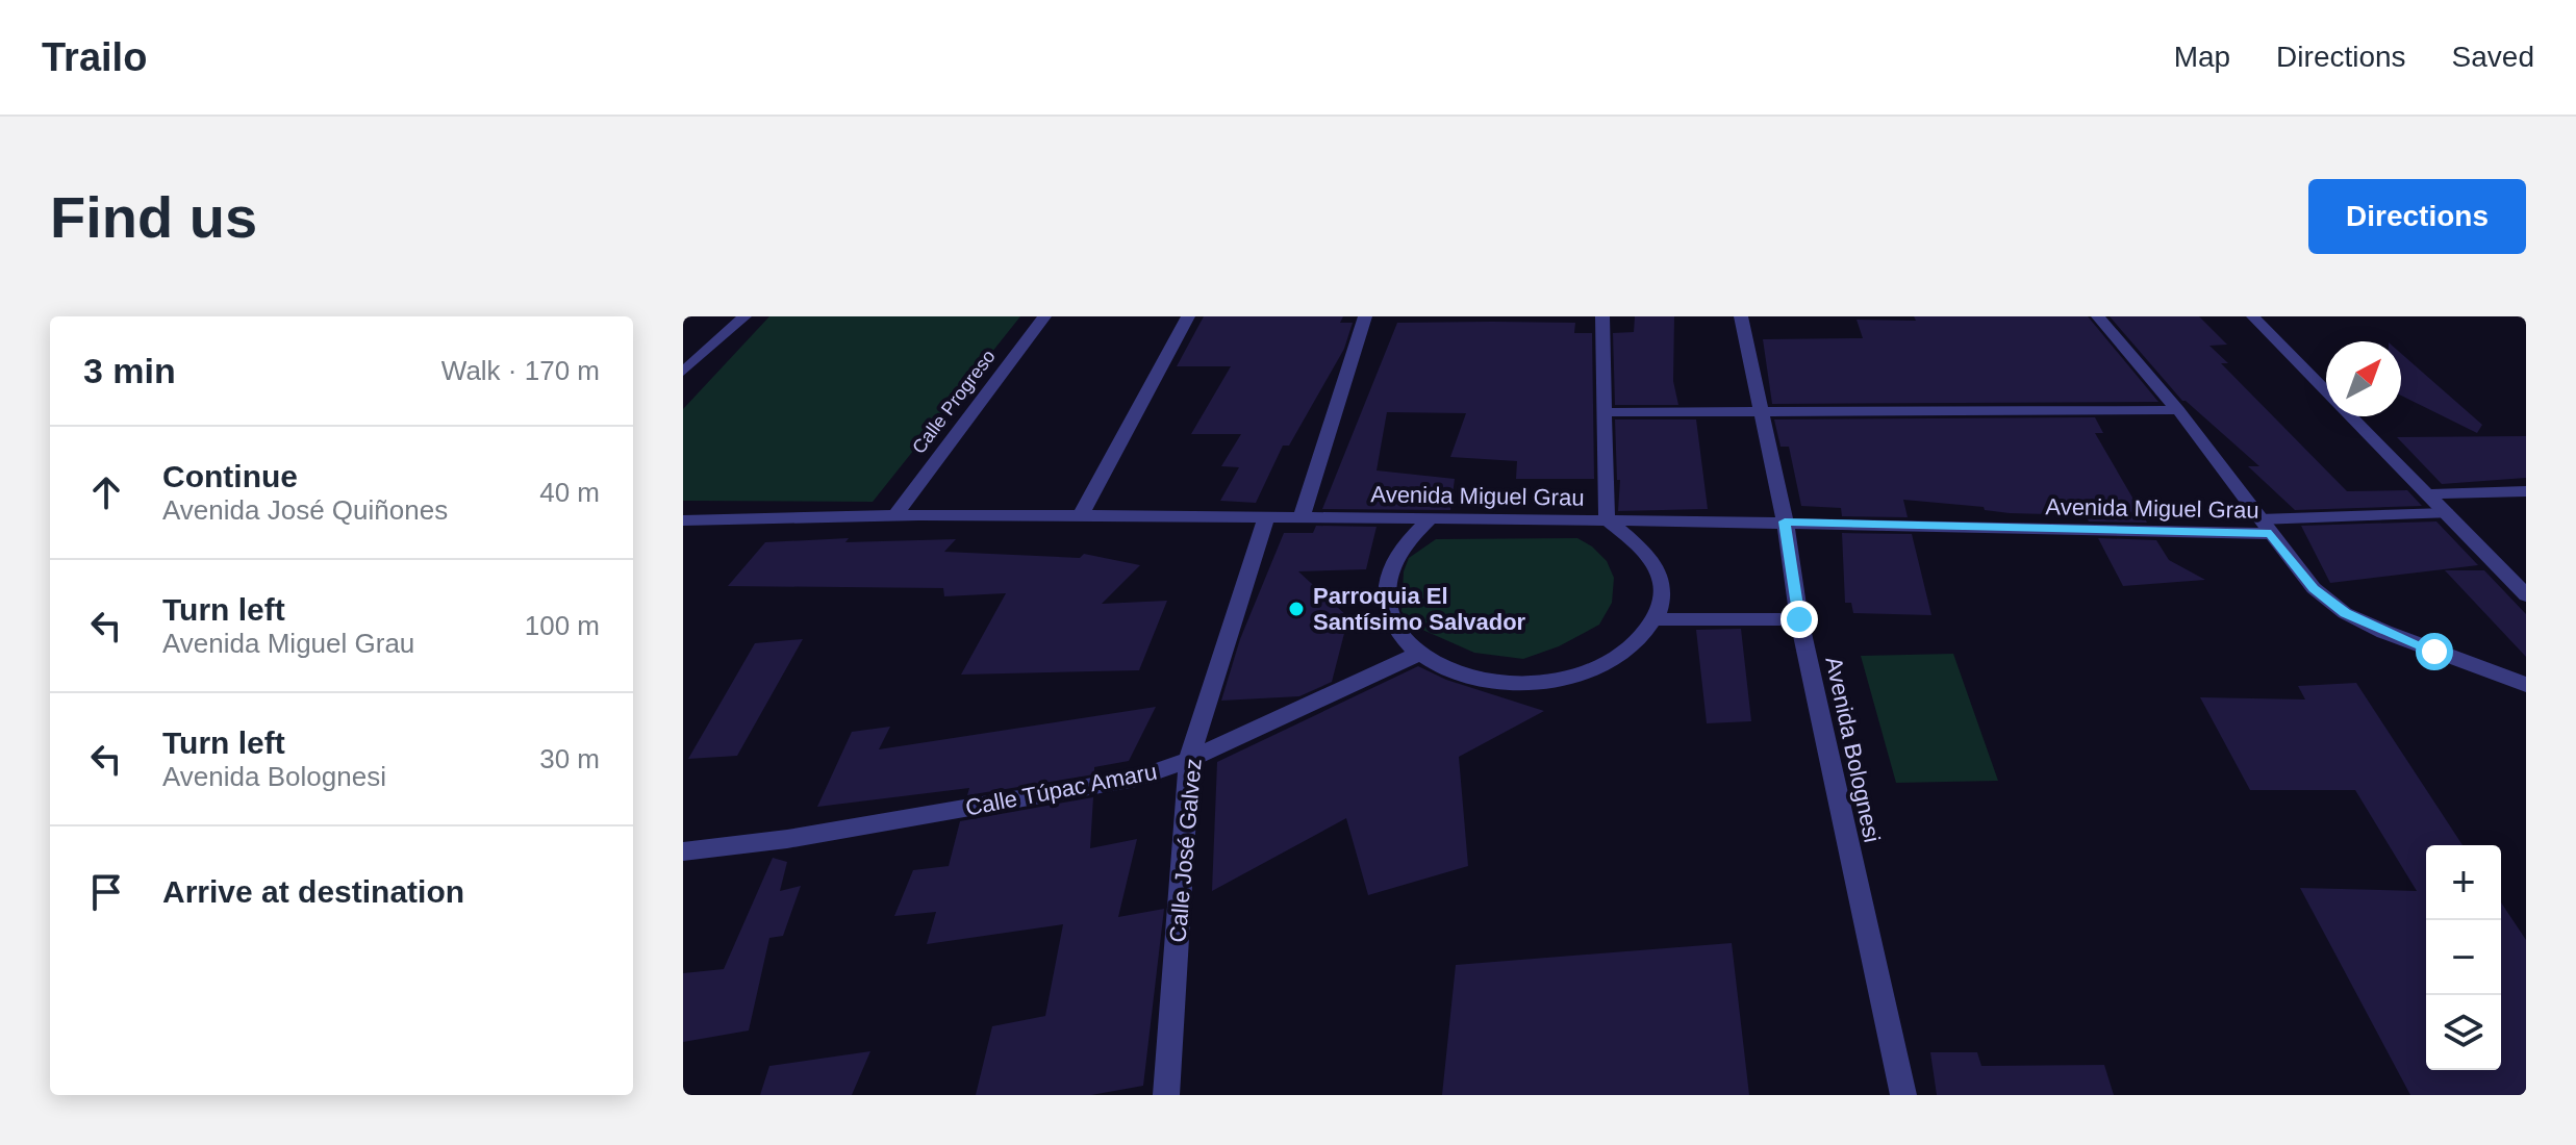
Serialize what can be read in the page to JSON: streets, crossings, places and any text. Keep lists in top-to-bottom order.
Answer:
{
  "streets": {
    "street": [
      "Calle Progreso",
      "Avenida Miguel Grau",
      "Avenida Bolognesi",
      "Calle Túpac Amaru",
      "Calle José Galvez"
    ]
  },
  "crossings": [
    ["Calle Progreso", "Avenida Miguel Grau"],
    ["Avenida Miguel Grau", "Avenida Bolognesi"],
    ["Avenida Miguel Grau", "Calle Túpac Amaru"],
    ["Avenida Miguel Grau", "Calle José Galvez"],
    ["Calle Túpac Amaru", "Calle José Galvez"]
  ],
  "places": ["Parroquia El Santísimo Salvador"],
  "north": "top right",
  "page": {
    "header": "Trailo",
    "nav": ["Map", "Directions", "Saved"],
    "buttons": "Directions",
    "title": "Find us",
    "heading": ["3 min", "Walk · 170 m"],
    "list": [
      ["Continue", "Avenida José Quiñones", "40 m"],
      ["Turn left", "Avenida Miguel Grau", "100 m"],
      ["Turn left", "Avenida Bolognesi", "30 m"],
      "Arrive at destination"
    ],
    "map_buttons": ["+", "−"]
  }
}
